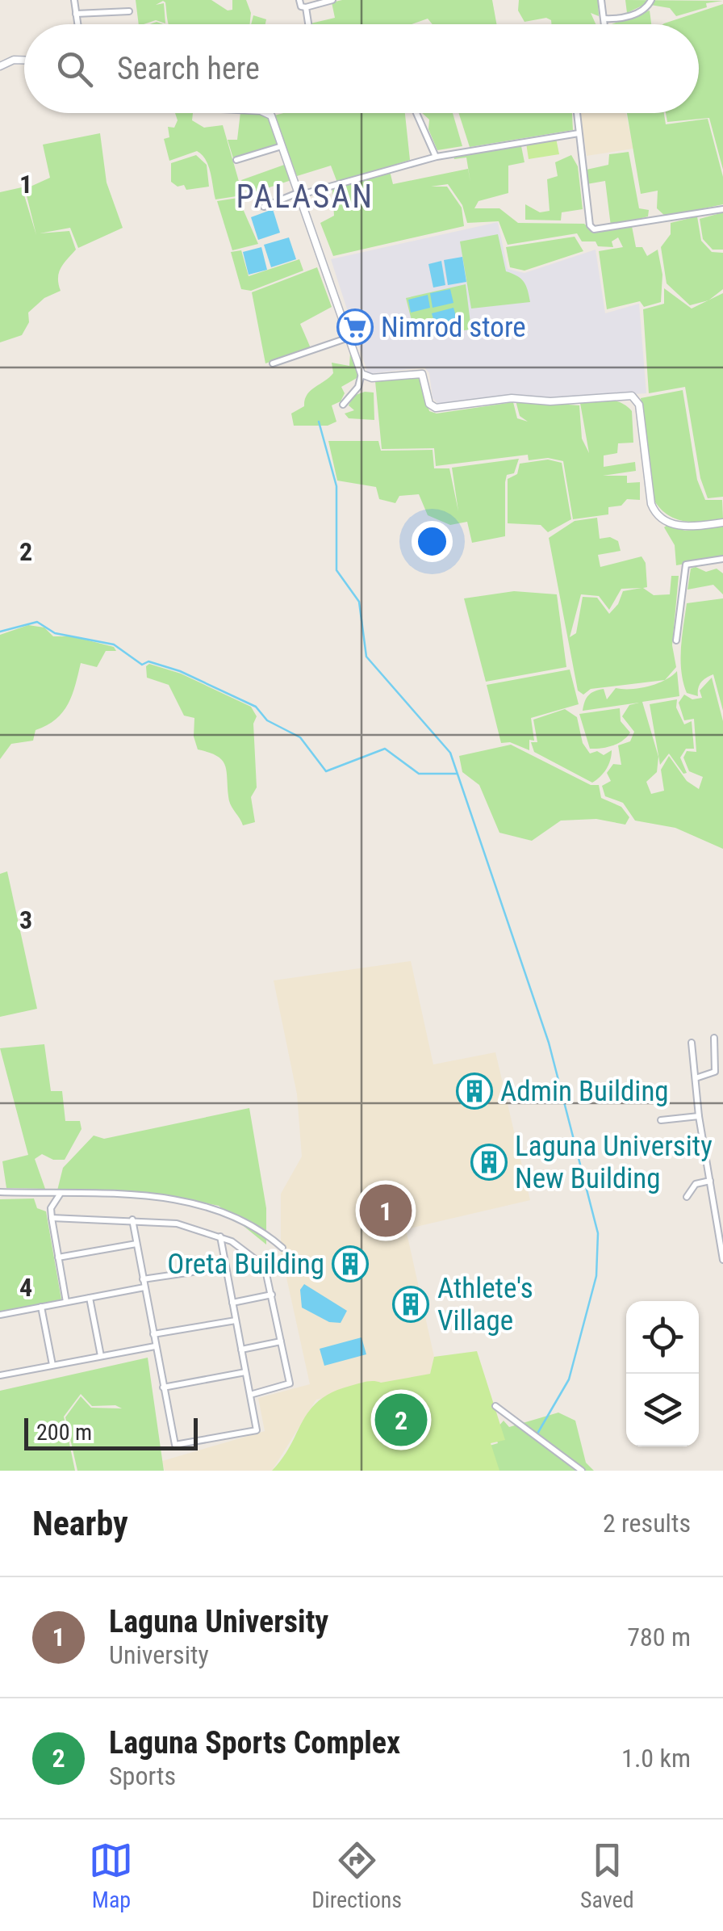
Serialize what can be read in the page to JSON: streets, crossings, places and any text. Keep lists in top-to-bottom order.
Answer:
{
  "districts": ["PALASAN"],
  "places": {
    "supermarket": ["Nimrod store"],
    "building": [
      "Admin Building",
      "Laguna University New Building",
      "Oreta Building",
      "Athlete's Village"
    ]
  },
  "scale_bar": "200 m",
  "page": {
    "search": "Search here",
    "pins": ["1", "2"],
    "scale": "200 m",
    "heading": ["Nearby", "2 results"],
    "list": [
      {
        "mark": "1",
        "name": "Laguna University",
        "note": "University",
        "value": "780 m"
      },
      {
        "mark": "2",
        "name": "Laguna Sports Complex",
        "note": "Sports",
        "value": "1.0 km"
      }
    ],
    "nav": ["Map", "Directions", "Saved"]
  },
  "grid": {
    "rows": [
      "1",
      "2",
      "3",
      "4"
    ]
  }
}
